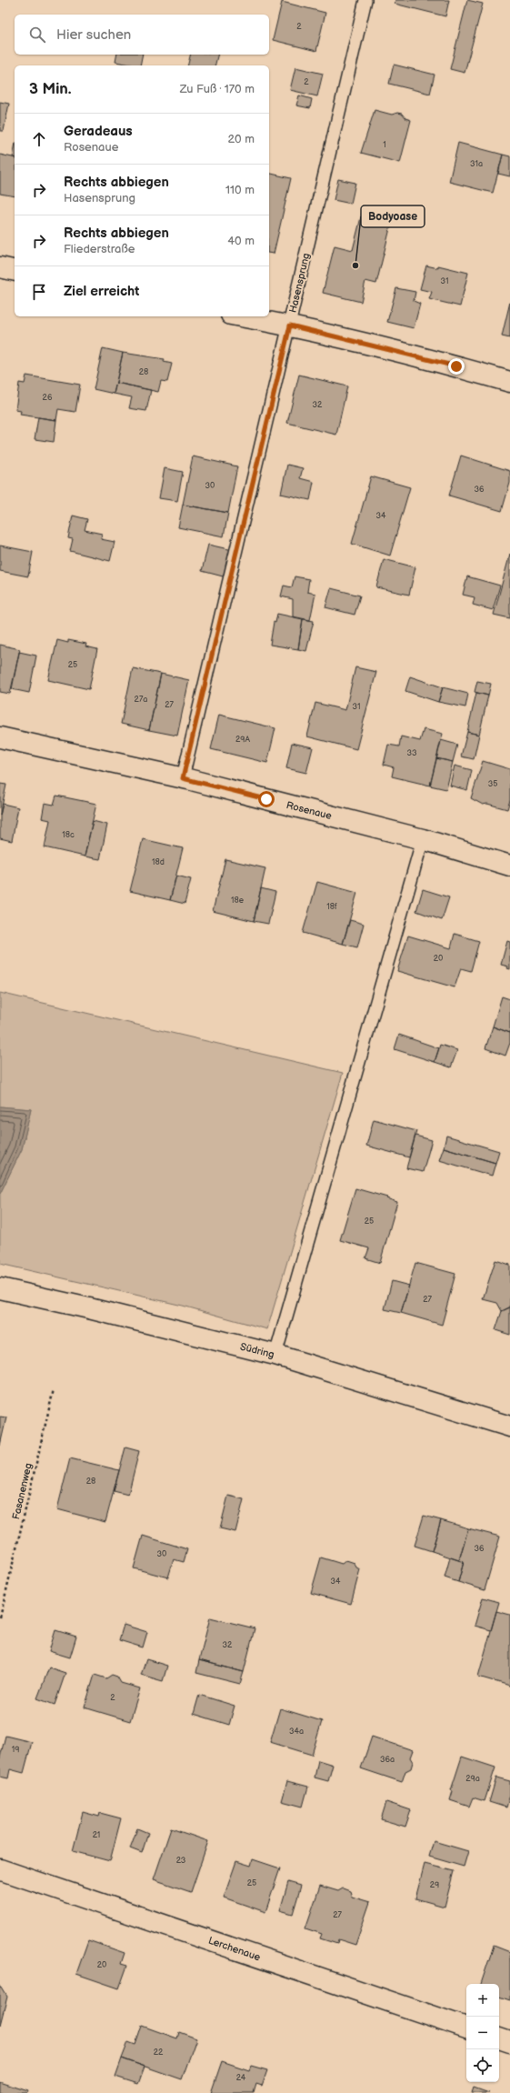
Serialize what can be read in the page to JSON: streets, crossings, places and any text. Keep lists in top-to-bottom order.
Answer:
{
  "streets": {
    "street": ["Rosenaue", "Südring", "Lerchenaue"],
    "lane": ["Hasensprung"],
    "path": ["Fasanenweg"]
  },
  "crossings": [
    ["Hasensprung", "Rosenaue"]
  ],
  "places": ["Bodyoase"],
  "house_numbers": [
    "2",
    "2",
    "1",
    "31a",
    "31",
    "28",
    "26",
    "32",
    "30",
    "36",
    "34",
    "25",
    "27a",
    "27",
    "31",
    "29A",
    "33",
    "35",
    "18c",
    "18d",
    "18e",
    "18f",
    "20",
    "25",
    "27",
    "28",
    "36",
    "30",
    "34",
    "32",
    "2",
    "34a",
    "19",
    "36a",
    "29a",
    "21",
    "23",
    "25",
    "29",
    "27",
    "20",
    "22",
    "24"
  ],
  "page": {
    "search": "Hier suchen",
    "heading": ["3 Min.", "Zu Fuß · 170 m"],
    "list": [
      ["Geradeaus", "Rosenaue", "20 m"],
      ["Rechts abbiegen", "Hasensprung", "110 m"],
      ["Rechts abbiegen", "Fliederstraße", "40 m"],
      "Ziel erreicht"
    ],
    "map_buttons": ["+", "−"]
  }
}
